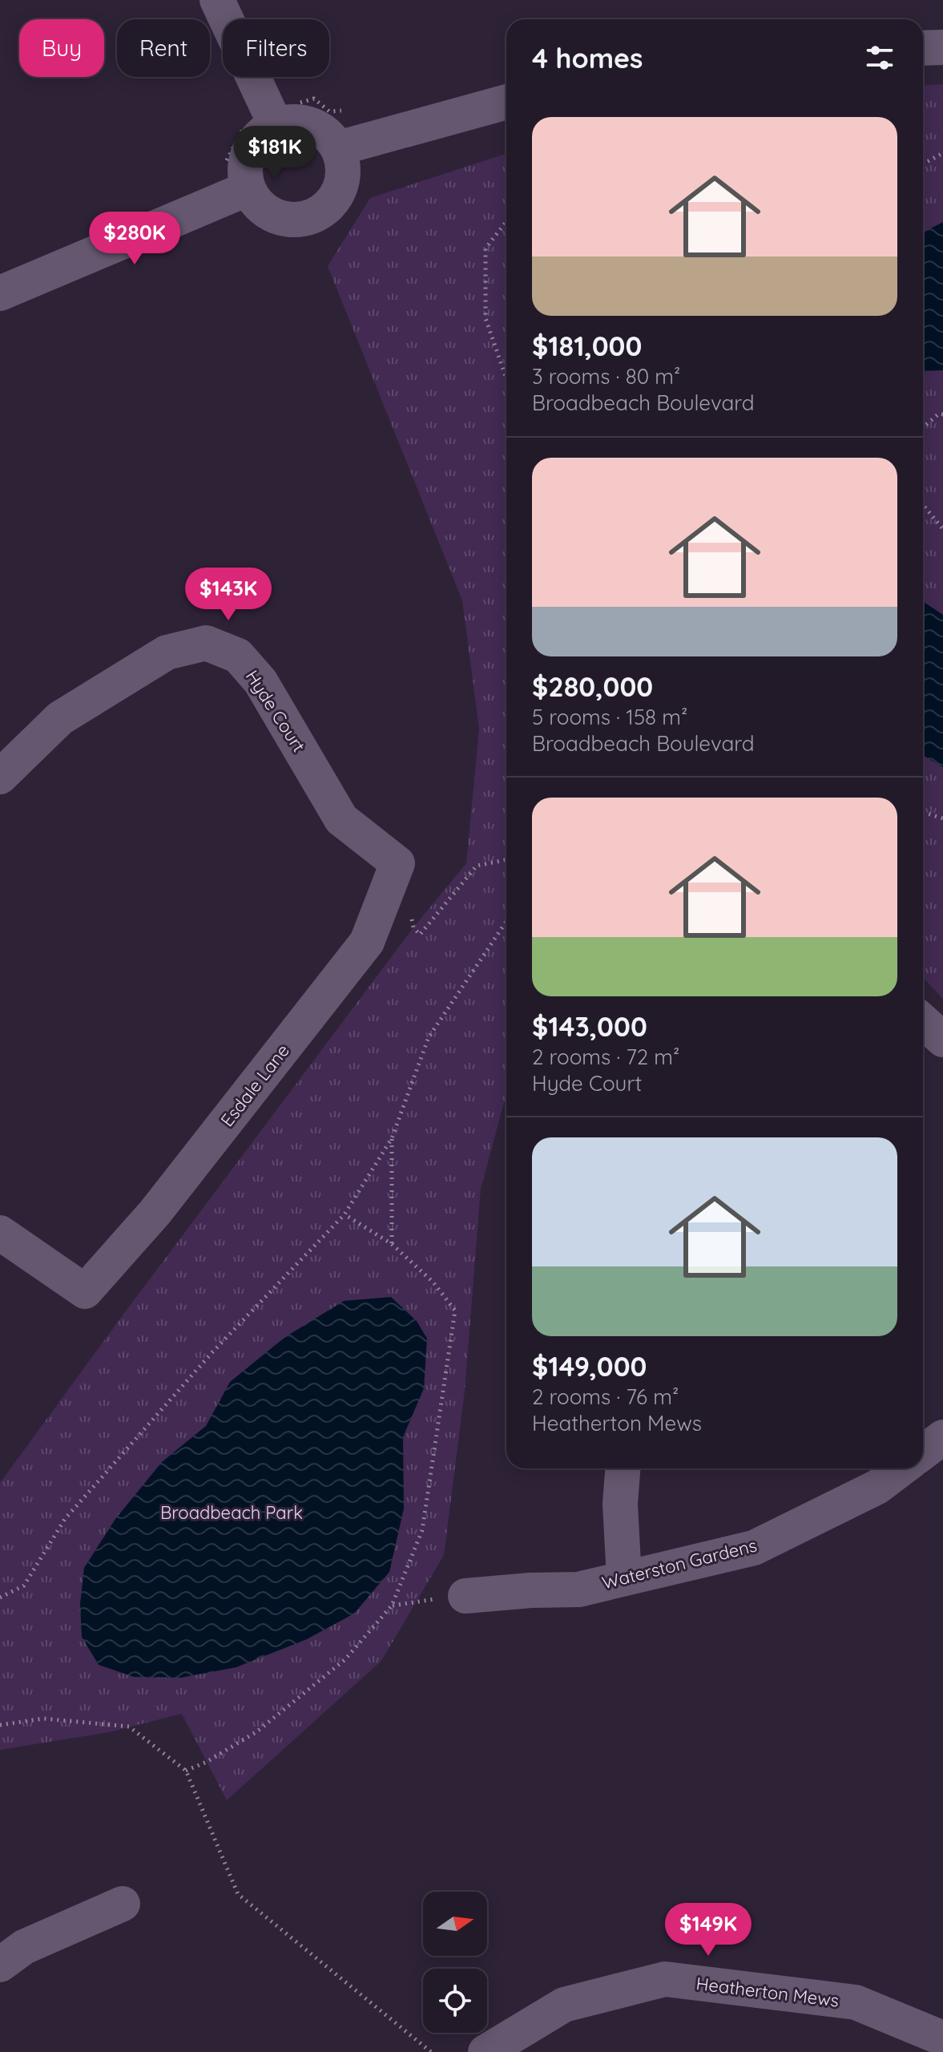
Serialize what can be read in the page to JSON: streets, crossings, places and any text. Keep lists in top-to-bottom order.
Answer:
{
  "streets": {
    "street": [
      "Hyde Court",
      "Esdale Lane",
      "Waterston Gardens",
      "Heatherton Mews"
    ]
  },
  "crossings": [
    ["Hyde Court", "Esdale Lane"]
  ],
  "parks": ["Broadbeach Park"],
  "north": "right",
  "page": {
    "chip": ["Buy", "Rent", "Filters"],
    "heading": "4 homes",
    "list": [
      {
        "name": "$181,000",
        "note": "3 rooms · 80 m² · Broadbeach Boulevard"
      },
      {
        "name": "$280,000",
        "note": "5 rooms · 158 m² · Broadbeach Boulevard"
      },
      {
        "name": "$143,000",
        "note": "2 rooms · 72 m² · Hyde Court"
      },
      {
        "name": "$149,000",
        "note": "2 rooms · 76 m² · Heatherton Mews"
      }
    ],
    "price": [
      "$181K",
      "$280K",
      "$143K",
      "$149K"
    ]
  }
}
